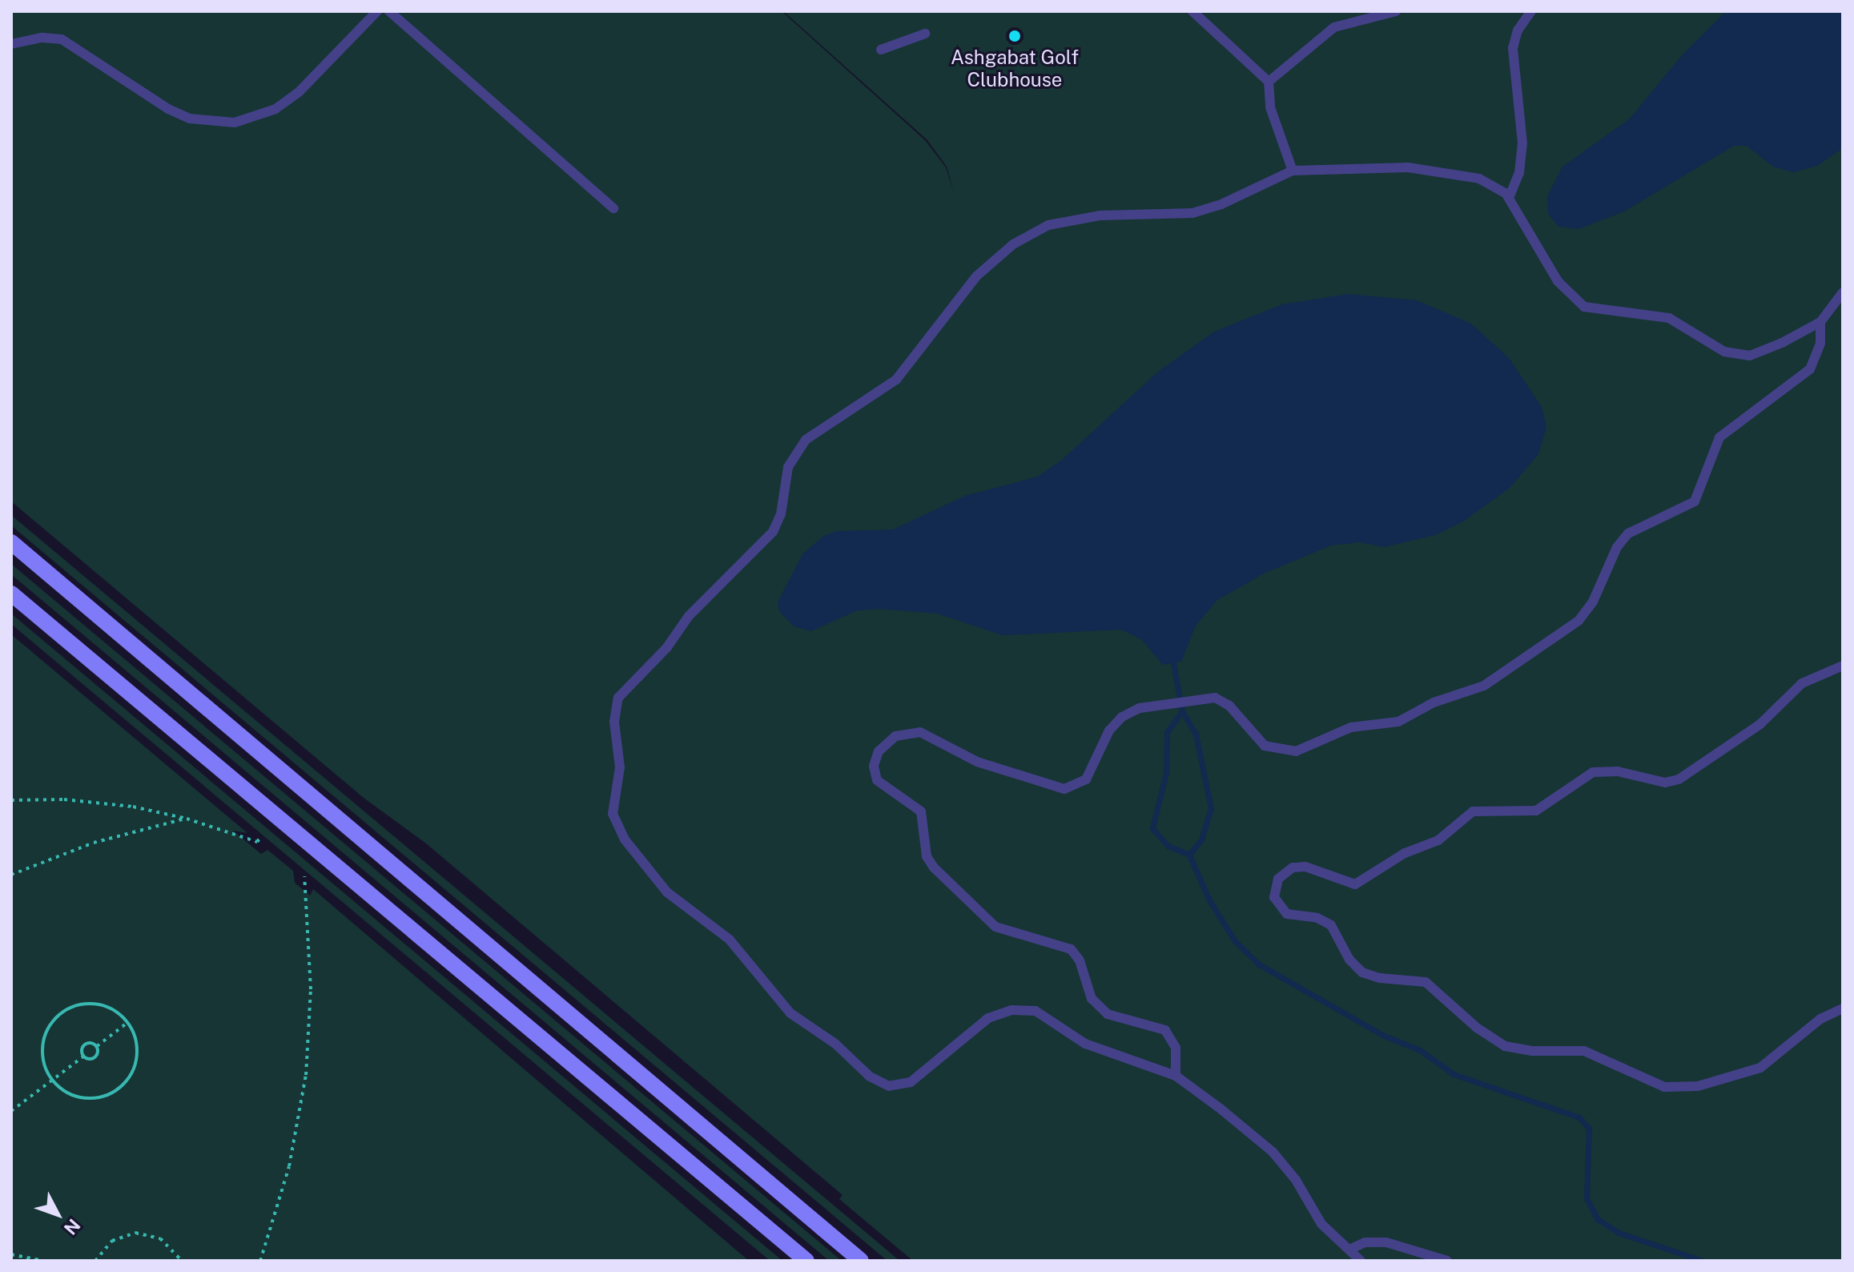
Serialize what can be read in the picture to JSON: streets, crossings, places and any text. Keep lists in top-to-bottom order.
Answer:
{
  "places": ["Ashgabat Golf Clubhouse"],
  "north": "bottom right"
}
